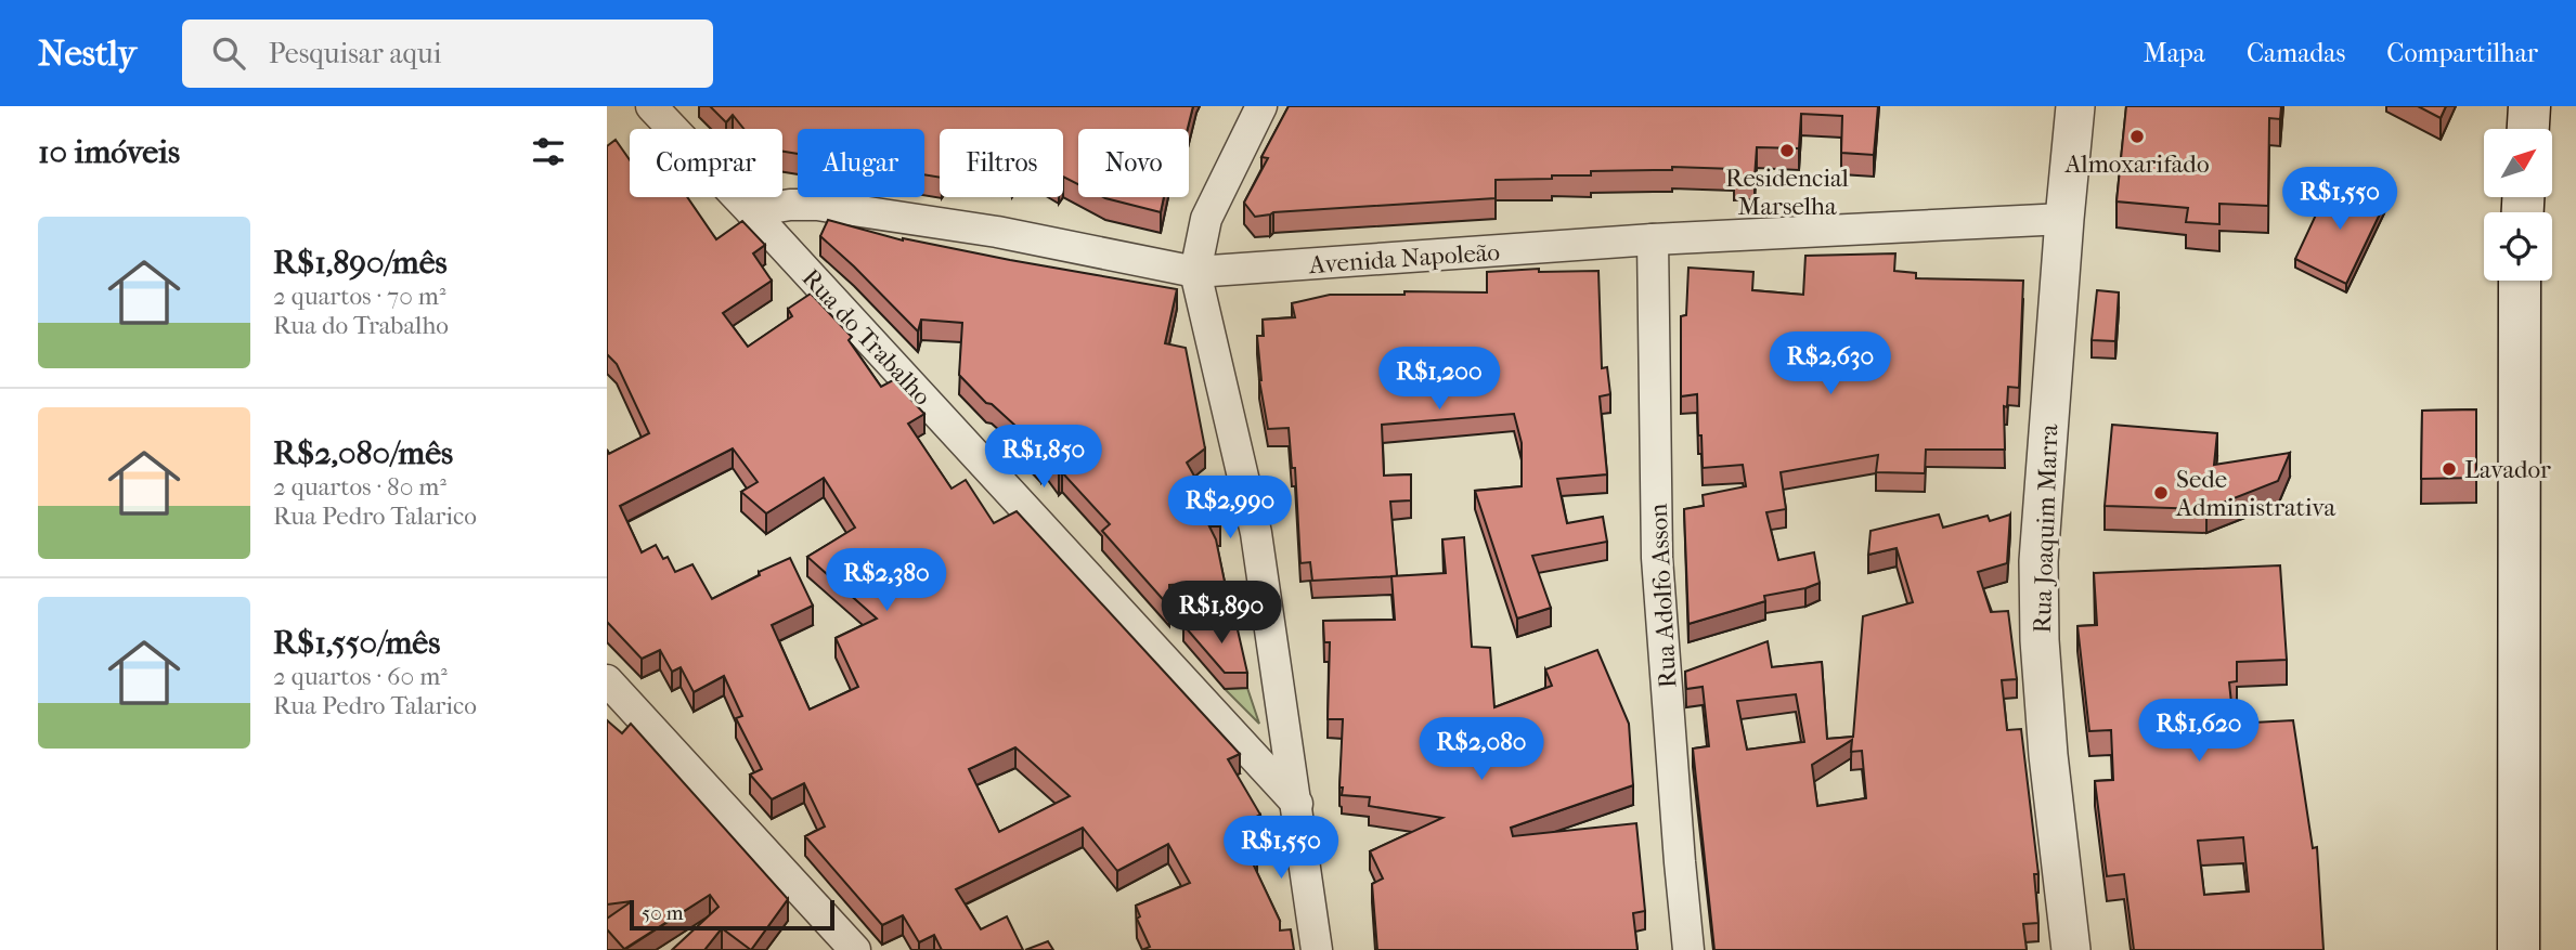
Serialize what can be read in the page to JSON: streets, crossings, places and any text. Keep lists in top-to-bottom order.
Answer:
{
  "streets": {
    "street": [
      "Avenida Napoleão",
      "Rua do Trabalho",
      "Rua Joaquim Marra",
      "Rua Adolfo Asson"
    ]
  },
  "crossings": [
    ["Avenida Napoleão", "Rua do Trabalho"],
    ["Avenida Napoleão", "Rua Joaquim Marra"],
    ["Avenida Napoleão", "Rua Adolfo Asson"]
  ],
  "places": [
    "Almoxarifado",
    "Residencial Marselha",
    "Lavador",
    "Sede Administrativa"
  ],
  "scale_bar": "50 m",
  "north": "top right",
  "page": {
    "header": "Nestly",
    "search": "Pesquisar aqui",
    "nav": ["Mapa", "Camadas", "Compartilhar"],
    "heading": "10 imóveis",
    "chip": [
      "Comprar",
      "Alugar",
      "Filtros",
      "Novo"
    ],
    "price": [
      "R$1,550",
      "R$2,630",
      "R$1,200",
      "R$1,850",
      "R$2,990",
      "R$2,380",
      "R$1,890",
      "R$1,620",
      "R$2,080",
      "R$1,550"
    ],
    "list": [
      {
        "name": "R$1,890/mês",
        "note": "2 quartos · 70 m² · Rua do Trabalho"
      },
      {
        "name": "R$2,080/mês",
        "note": "2 quartos · 80 m² · Rua Pedro Talarico"
      },
      {
        "name": "R$1,550/mês",
        "note": "2 quartos · 60 m² · Rua Pedro Talarico"
      }
    ],
    "scale": "50 m"
  }
}
